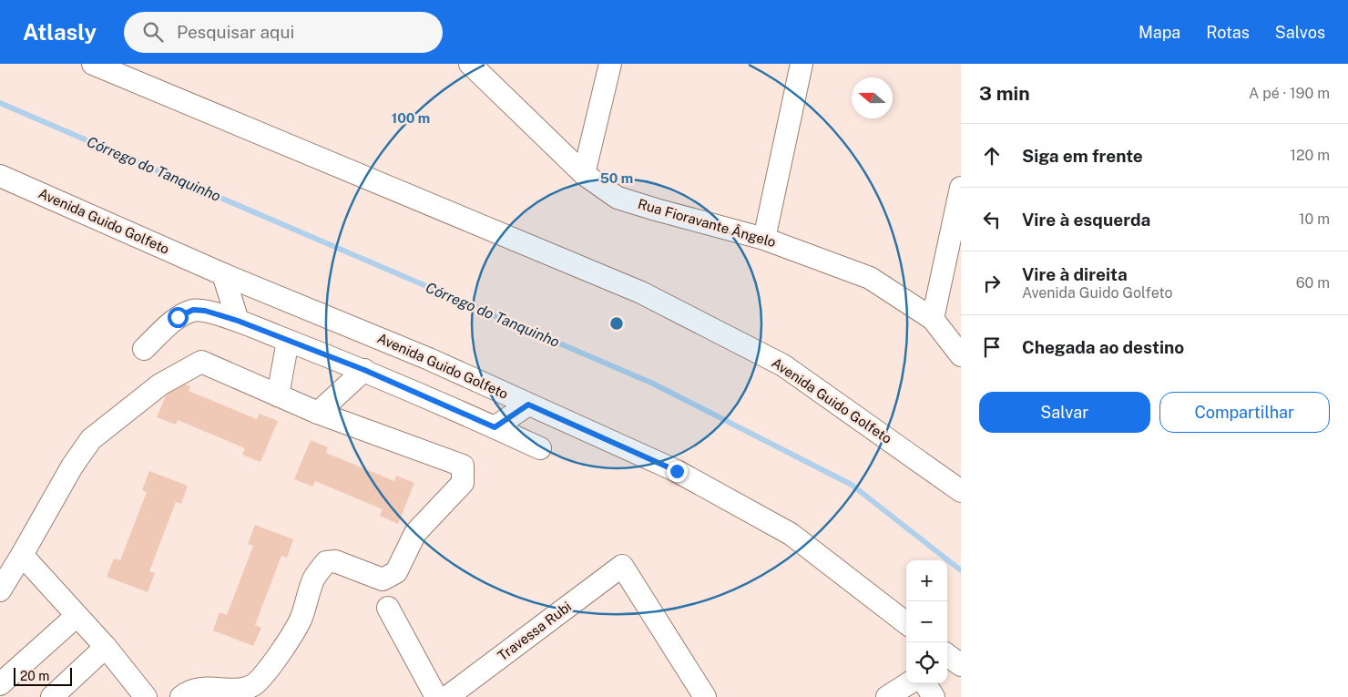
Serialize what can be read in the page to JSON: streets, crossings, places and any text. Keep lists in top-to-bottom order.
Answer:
{
  "streets": {
    "street": ["Avenida Guido Golfeto", "Rua Fioravante Ângelo", "Travessa Rubi"]
  },
  "water": ["Córrego do Tanquinho"],
  "scale_bar": "20 m",
  "north": "left",
  "page": {
    "header": "Atlasly",
    "search": "Pesquisar aqui",
    "nav": ["Mapa", "Rotas", "Salvos"],
    "heading": ["3 min", "A pé · 190 m"],
    "list": [
      ["Siga em frente", "120 m"],
      ["Vire à esquerda", "10 m"],
      ["Vire à direita", "Avenida Guido Golfeto", "60 m"],
      "Chegada ao destino"
    ],
    "buttons": ["Salvar", "Compartilhar"],
    "map_buttons": ["+", "−"],
    "scale": "20 m"
  },
  "rings": ["100 m", "50 m"]
}
